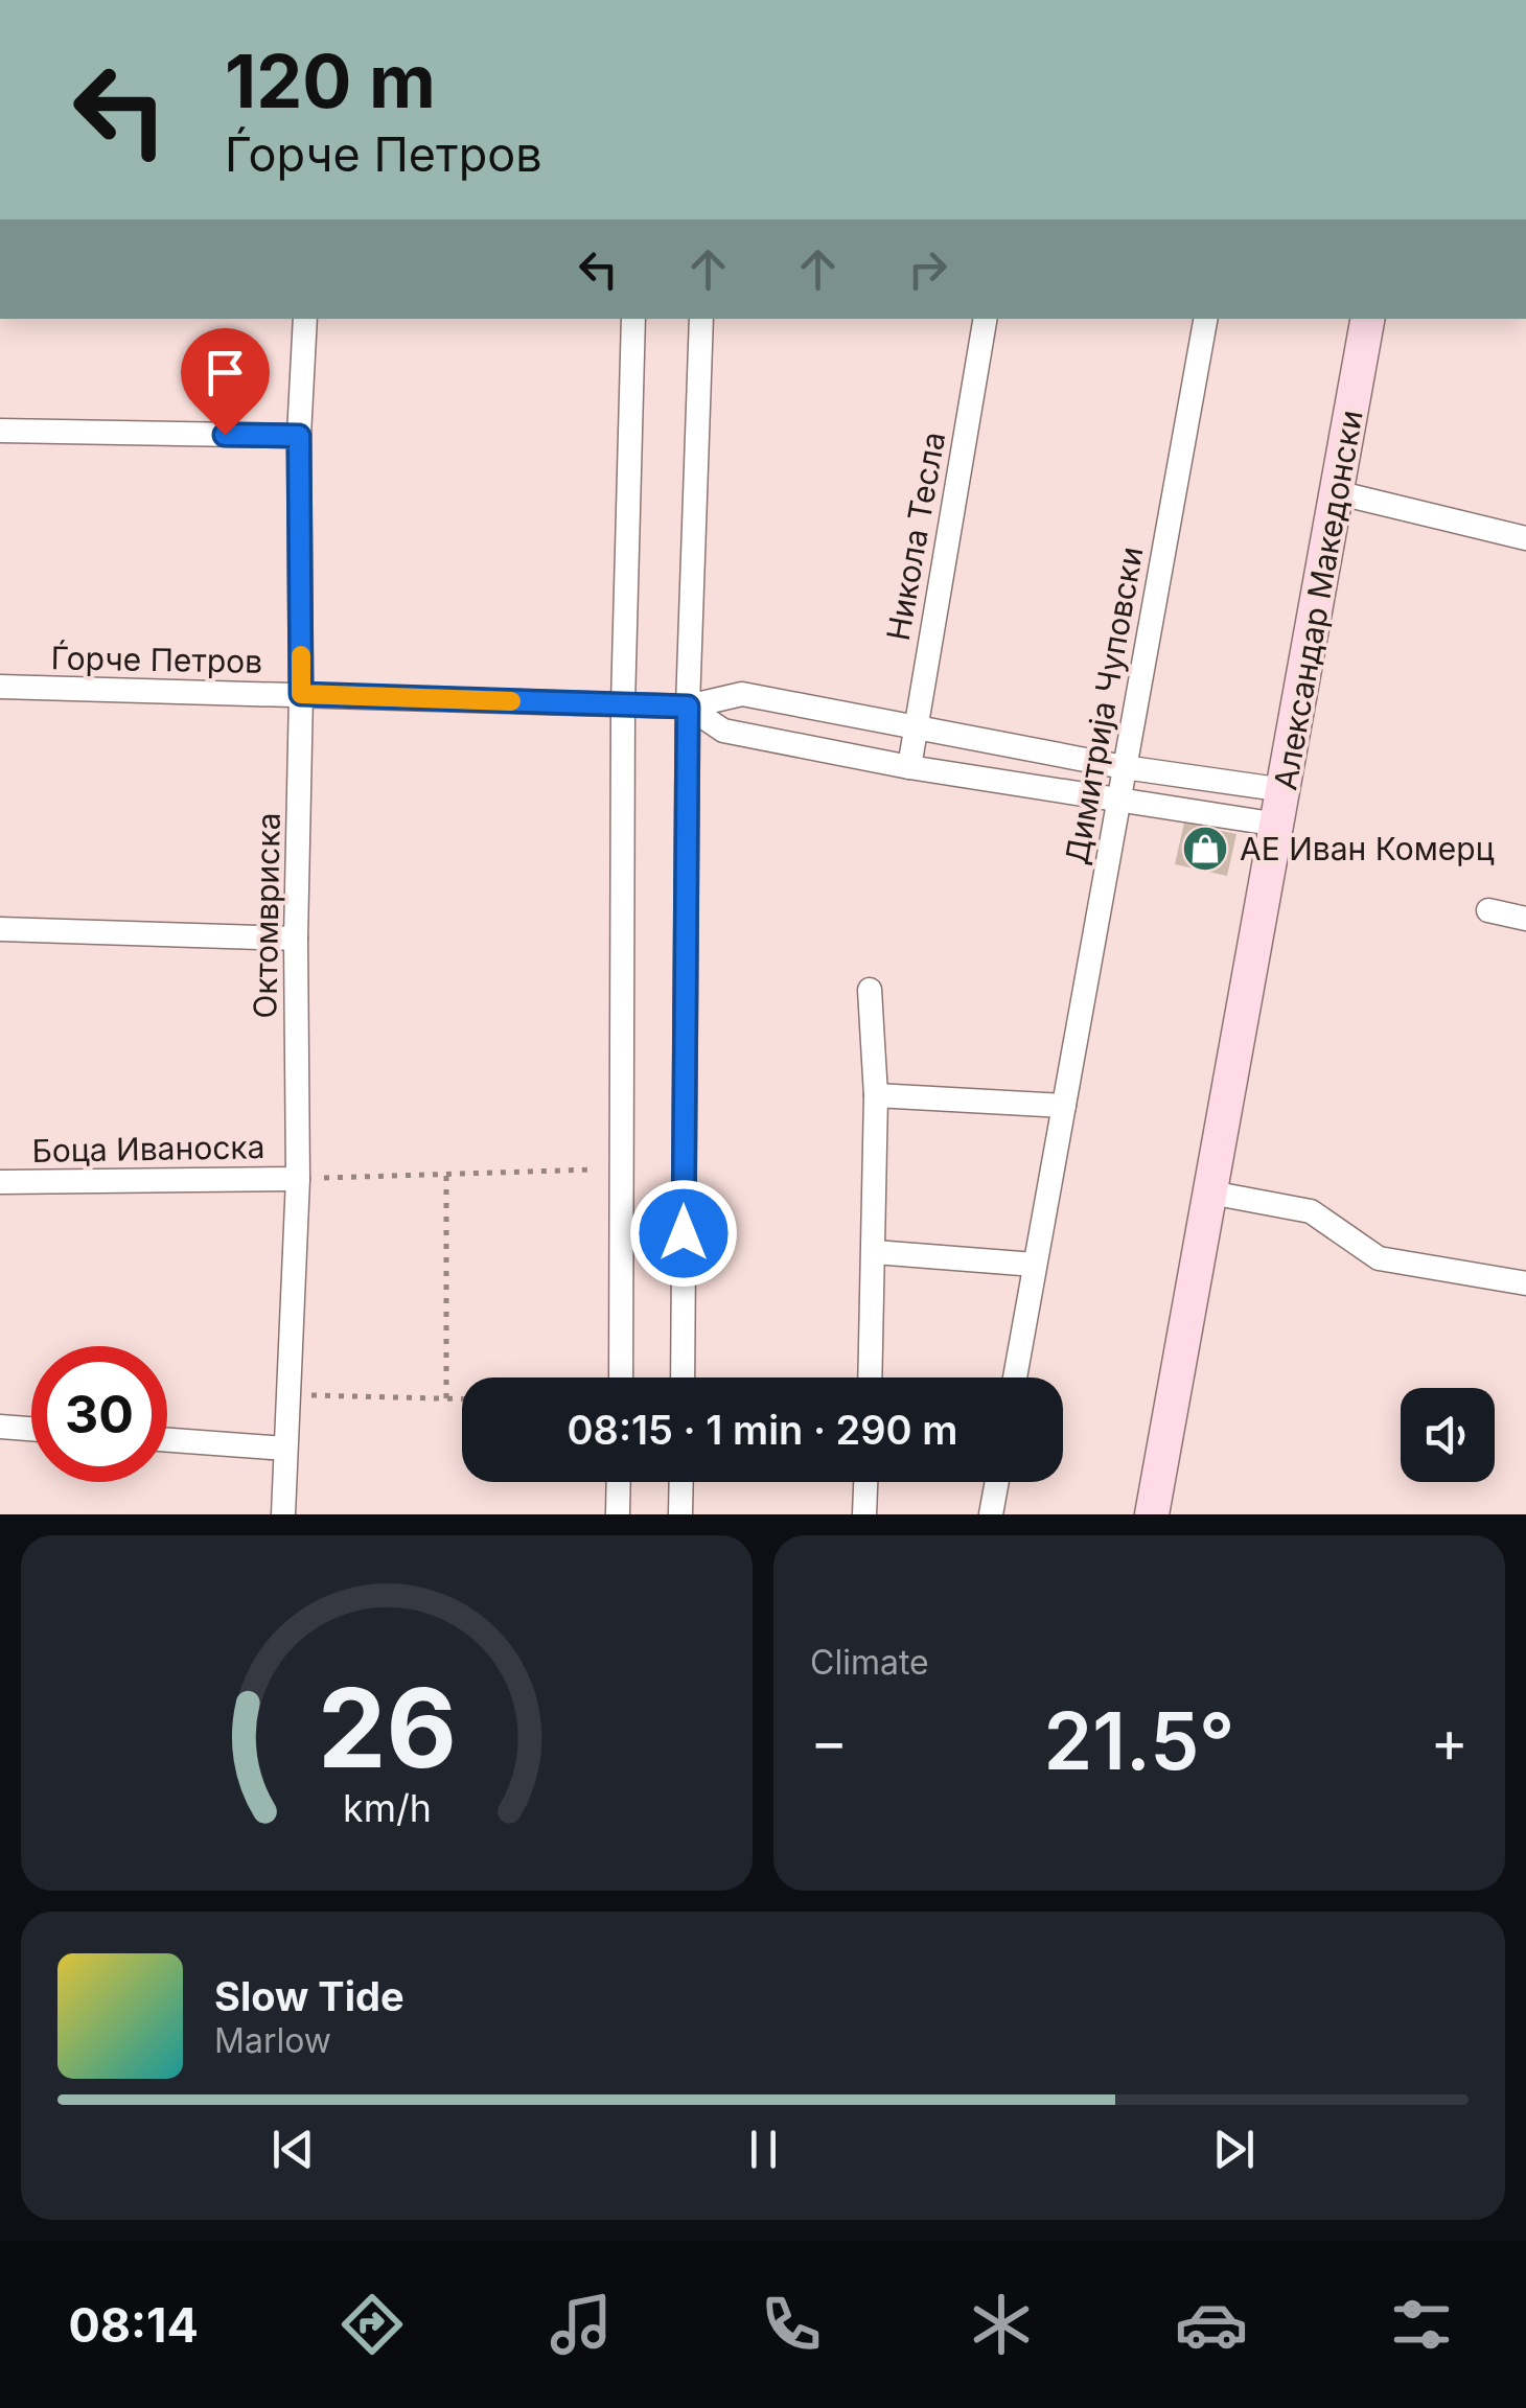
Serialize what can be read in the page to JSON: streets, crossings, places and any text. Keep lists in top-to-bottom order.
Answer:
{
  "streets": {
    "street": [
      "Никола Тесла",
      "Александар Македонски",
      "Ѓорче Петров",
      "Димитрија Чуповски",
      "Октомвриска",
      "Боца Иваноска"
    ]
  },
  "crossings": [
    ["Никола Тесла", "Ѓорче Петров"],
    ["Александар Македонски", "Ѓорче Петров"],
    ["Ѓорче Петров", "Димитрија Чуповски"],
    ["Ѓорче Петров", "Октомвриска"],
    ["Октомвриска", "Боца Иваноска"]
  ],
  "places": {
    "shop": ["АЕ Иван Комерц"]
  },
  "page": {
    "turn": ["120 m", "Ѓорче Петров"],
    "limit": "30",
    "trip": "08:15 · 1 min · 290 m",
    "tile": "Climate",
    "heat": ["−", "21.5°", "+"],
    "song": ["Slow Tide", "Marlow"],
    "tabs": "08:14",
    "gauge": ["26", "km/h"]
  }
}
